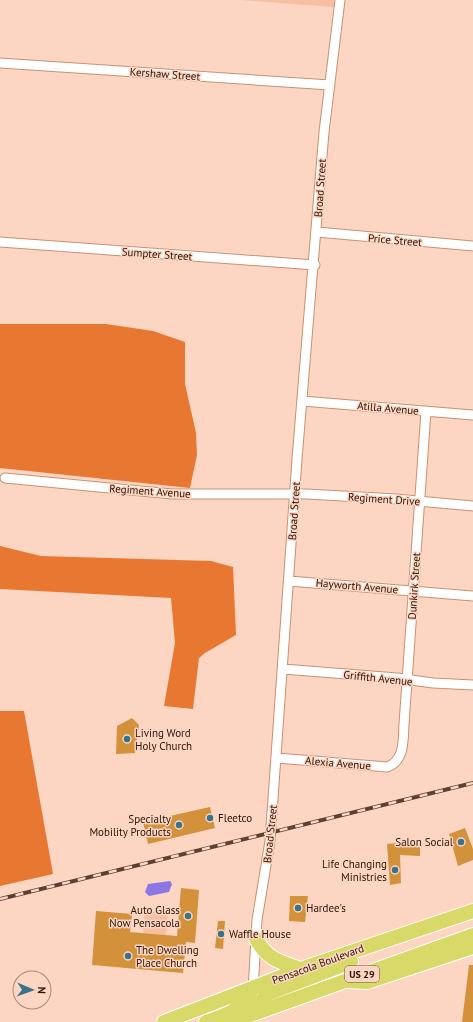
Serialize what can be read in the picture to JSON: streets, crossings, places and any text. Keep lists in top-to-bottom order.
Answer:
{
  "streets": {
    "highway": ["Pensacola Boulevard", "US 29"],
    "street": [
      "Kershaw Street",
      "Broad Street",
      "Price Street",
      "Sumpter Street",
      "Atilla Avenue",
      "Regiment Avenue",
      "Regiment Drive",
      "Hayworth Avenue",
      "Dunkirk Street",
      "Griffith Avenue",
      "Alexia Avenue"
    ]
  },
  "crossings": [
    ["Kershaw Street", "Broad Street"],
    ["Broad Street", "Price Street"],
    ["Broad Street", "Sumpter Street"],
    ["Broad Street", "Atilla Avenue"],
    ["Broad Street", "Regiment Avenue"],
    ["Broad Street", "Regiment Drive"],
    ["Broad Street", "Hayworth Avenue"],
    ["Broad Street", "Griffith Avenue"],
    ["Broad Street", "Alexia Avenue"],
    ["Broad Street", "Pensacola Boulevard"],
    ["Broad Street", "US 29"],
    ["Atilla Avenue", "Dunkirk Street"],
    ["Regiment Avenue", "Regiment Drive"],
    ["Regiment Drive", "Dunkirk Street"],
    ["Hayworth Avenue", "Dunkirk Street"],
    ["Dunkirk Street", "Griffith Avenue"],
    ["Dunkirk Street", "Alexia Avenue"]
  ],
  "places": [
    "Living Word Holy Church",
    "Fleetco",
    "Specialty Mobility Products",
    "Salon Social",
    "Life Changing Ministries",
    "Hardee's",
    "Auto Glass Now Pensacola",
    "Waffle House",
    "The Dwelling Place Church"
  ],
  "north": "right"
}
